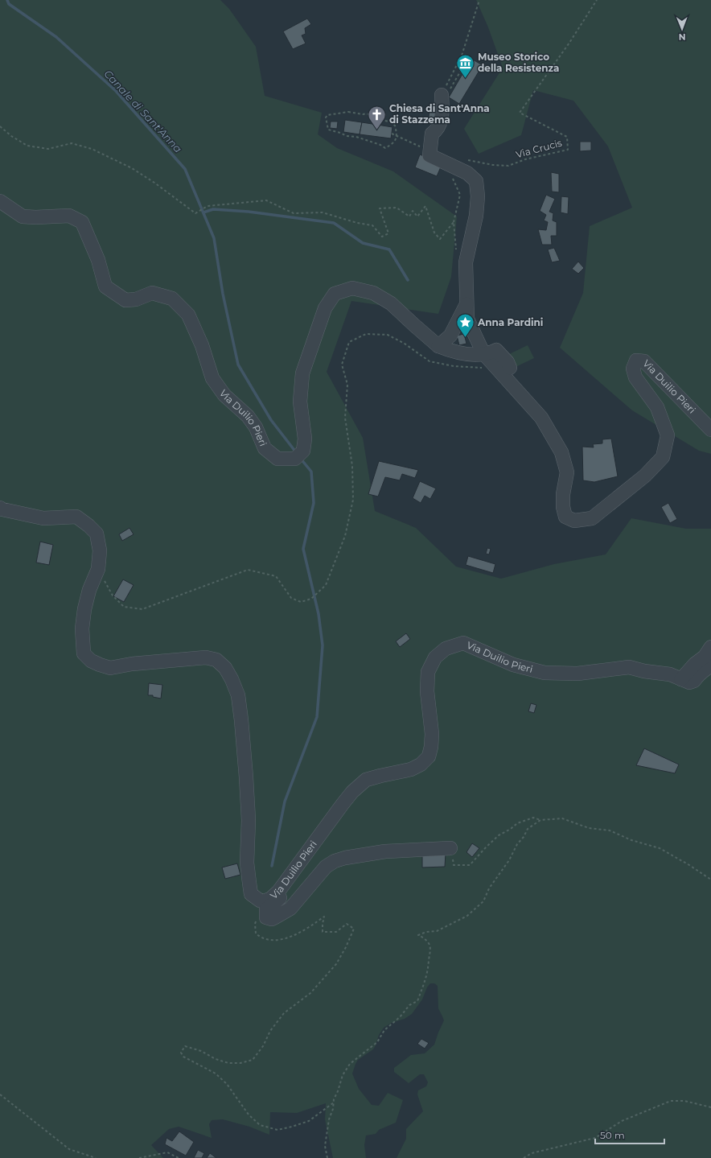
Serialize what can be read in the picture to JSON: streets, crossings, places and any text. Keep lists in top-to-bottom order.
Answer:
{
  "streets": {
    "street": ["Via Duilio Pieri"],
    "path": ["Via Crucis"]
  },
  "water": ["Canale di Sant'Anna"],
  "places": {
    "museum": ["Museo Storico della Resistenza"],
    "church": ["Chiesa di Sant'Anna di Stazzema"],
    "place": ["Anna Pardini"]
  },
  "scale_bar": "50 m",
  "north": "bottom"
}
